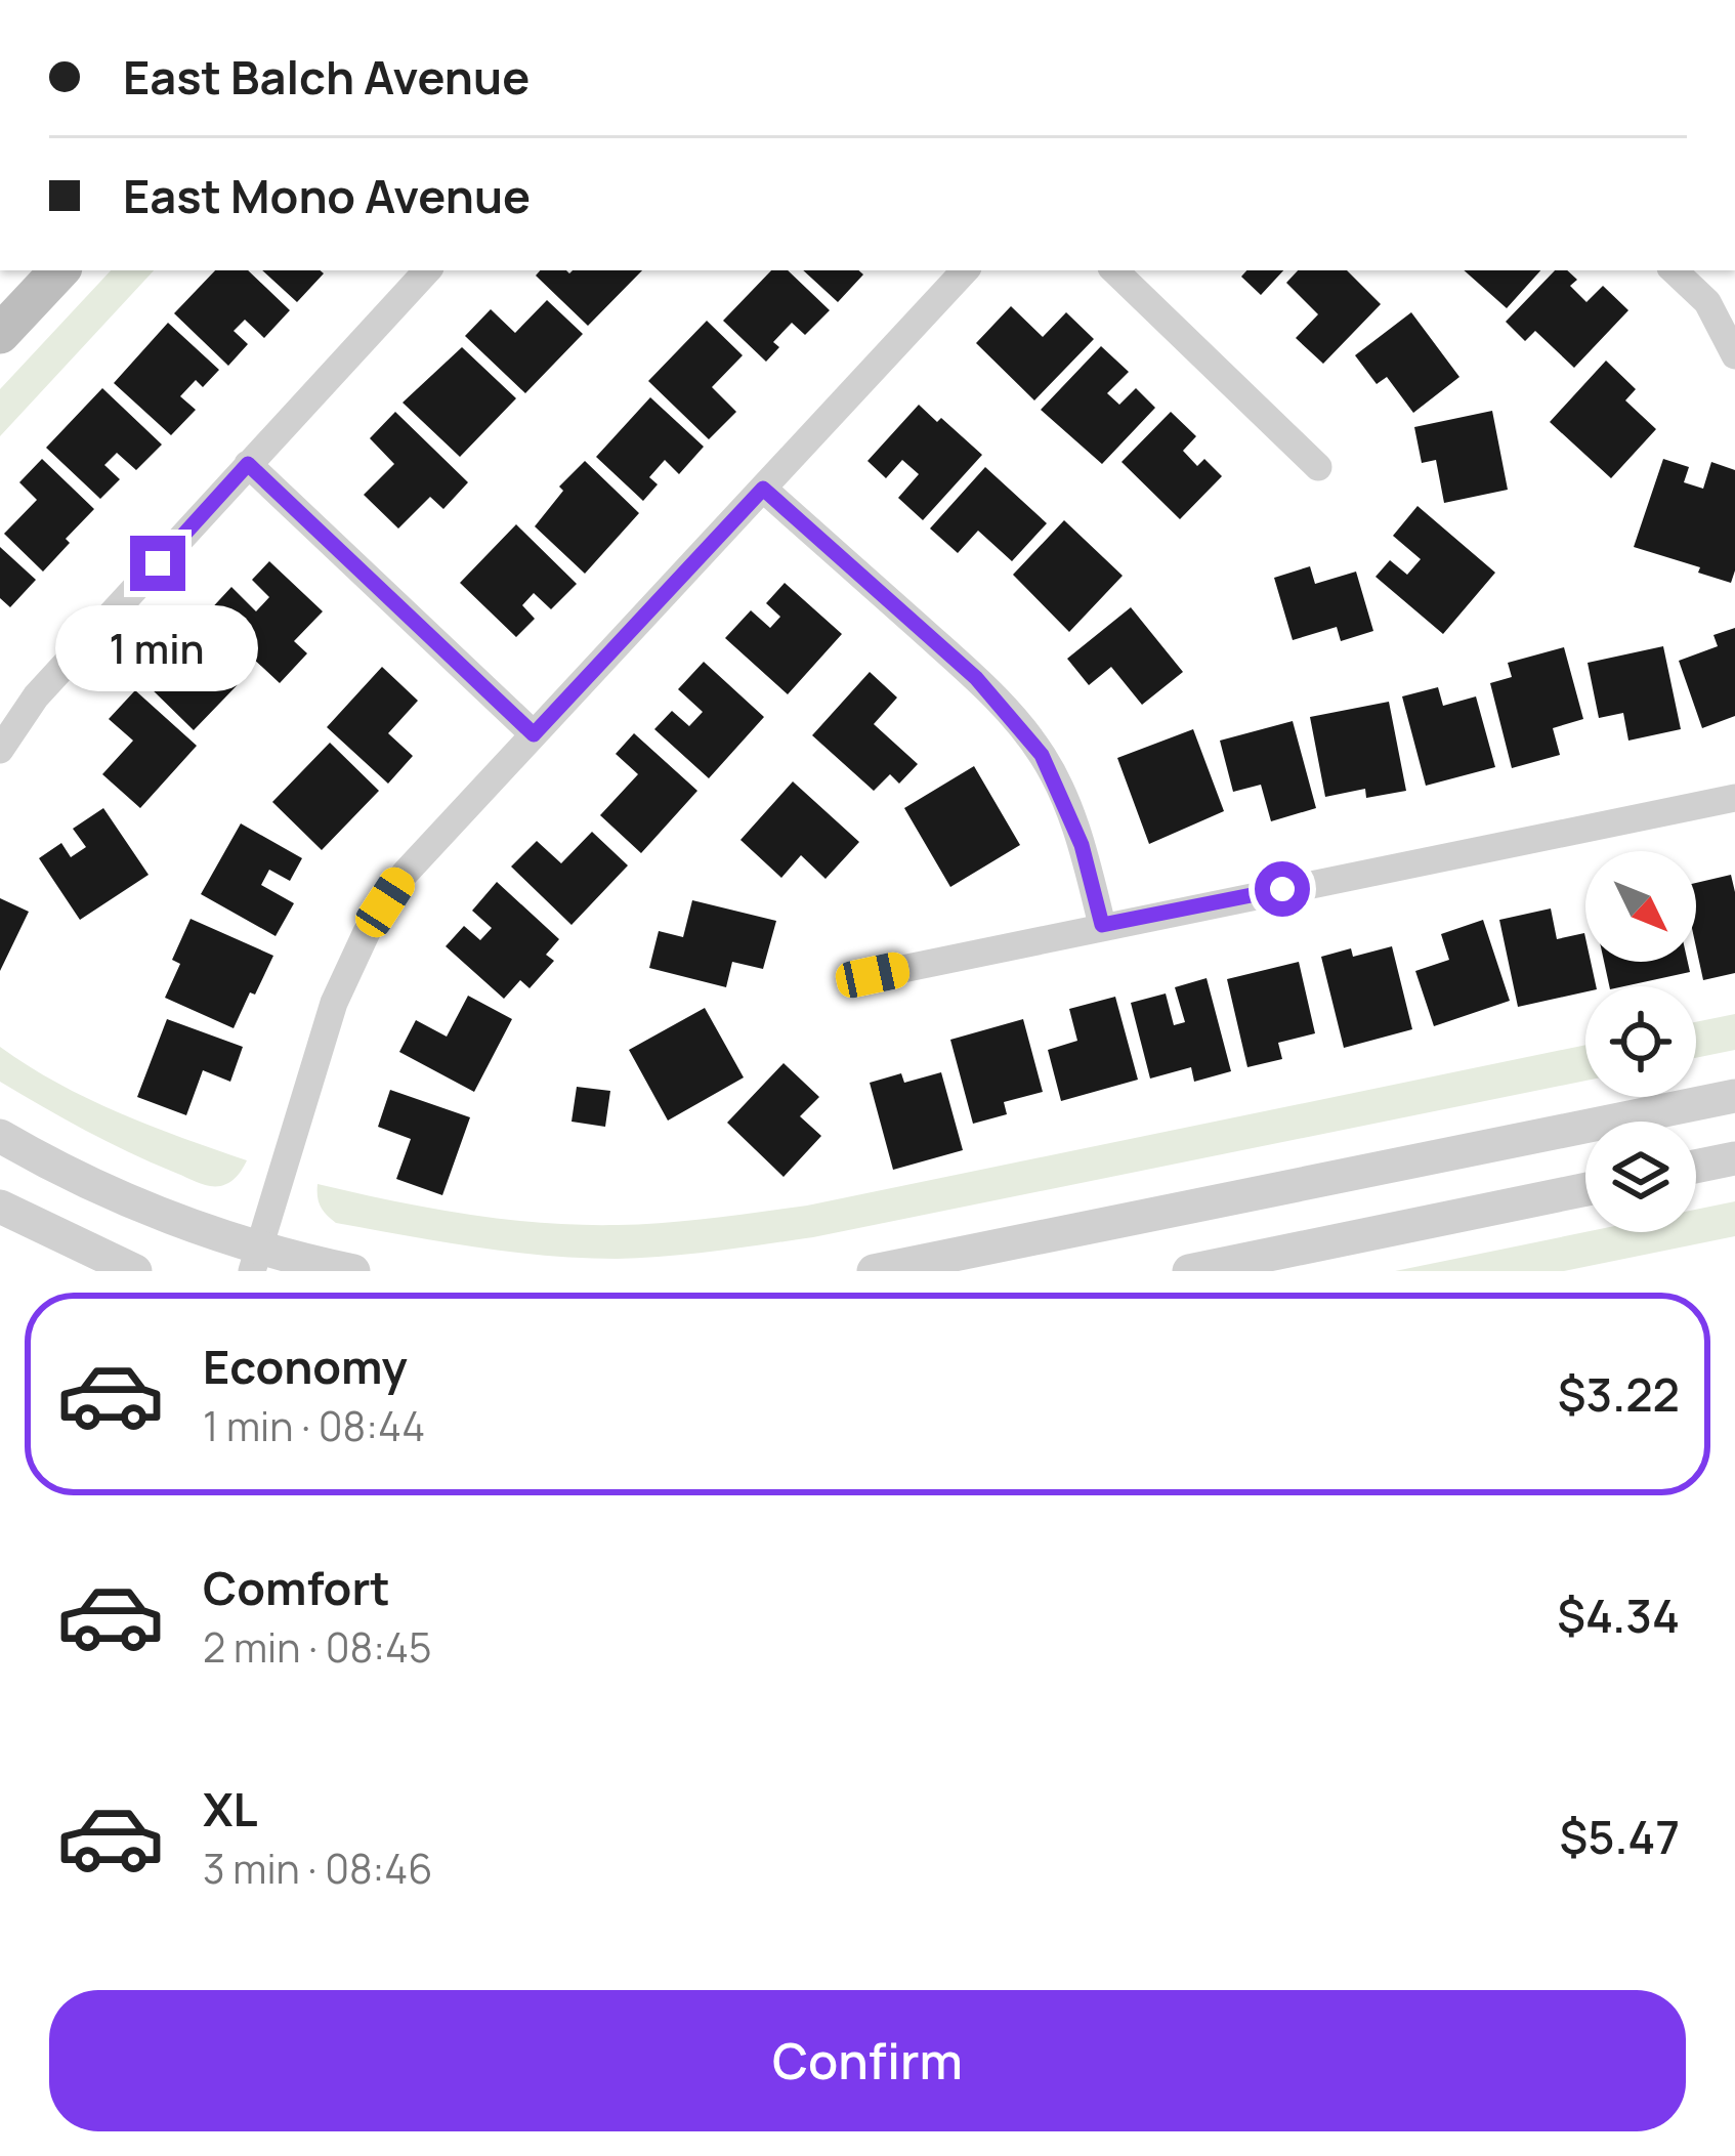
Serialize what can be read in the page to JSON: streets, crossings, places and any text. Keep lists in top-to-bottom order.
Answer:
{
  "north": "bottom right",
  "page": {
    "banner": ["East Balch Avenue", "East Mono Avenue"],
    "bubble": "1 min",
    "list": [
      {
        "name": "Economy",
        "note": "1 min · 08:44",
        "value": "$3.22"
      },
      {
        "name": "Comfort",
        "note": "2 min · 08:45",
        "value": "$4.34"
      },
      {
        "name": "XL",
        "note": "3 min · 08:46",
        "value": "$5.47"
      }
    ],
    "buttons": "Confirm"
  }
}
